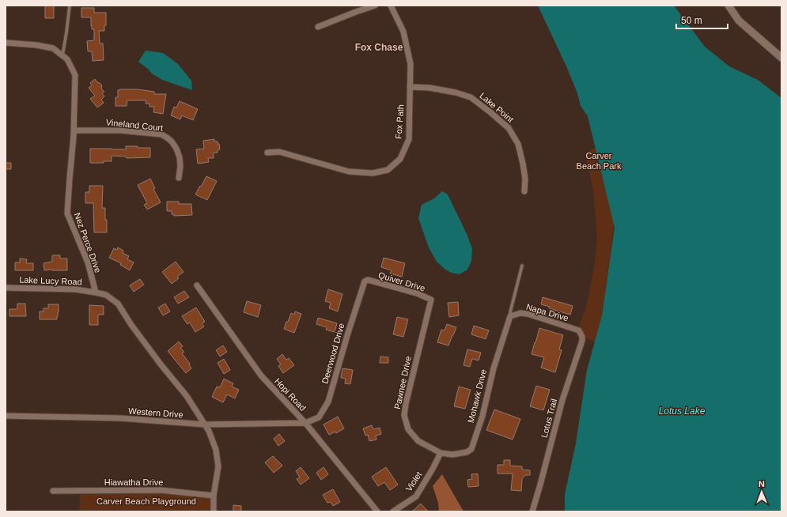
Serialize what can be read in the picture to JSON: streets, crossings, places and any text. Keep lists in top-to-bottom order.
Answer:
{
  "streets": {
    "street": [
      "Lake Point",
      "Fox Path",
      "Vineland Court",
      "Nez Perce Drive",
      "Lake Lucy Road",
      "Quiver Drive",
      "Napa Drive",
      "Deerwood Drive",
      "Pawnee Drive",
      "Hopi Road",
      "Mohawk Drive",
      "Western Drive",
      "Lotus Trail",
      "Violet",
      "Hiawatha Drive"
    ]
  },
  "crossings": [
    ["Lake Point", "Fox Path"],
    ["Vineland Court", "Nez Perce Drive"],
    ["Nez Perce Drive", "Lake Lucy Road"],
    ["Quiver Drive", "Deerwood Drive"],
    ["Quiver Drive", "Pawnee Drive"],
    ["Napa Drive", "Mohawk Drive"],
    ["Napa Drive", "Lotus Trail"],
    ["Deerwood Drive", "Hopi Road"],
    ["Deerwood Drive", "Western Drive"],
    ["Pawnee Drive", "Mohawk Drive"],
    ["Pawnee Drive", "Violet"],
    ["Hopi Road", "Western Drive"],
    ["Mohawk Drive", "Violet"]
  ],
  "districts": ["Fox Chase"],
  "water": ["Lotus Lake"],
  "parks": ["Carver Beach Park", "Carver Beach Playground"],
  "scale_bar": "50 m",
  "north": "top"
}
